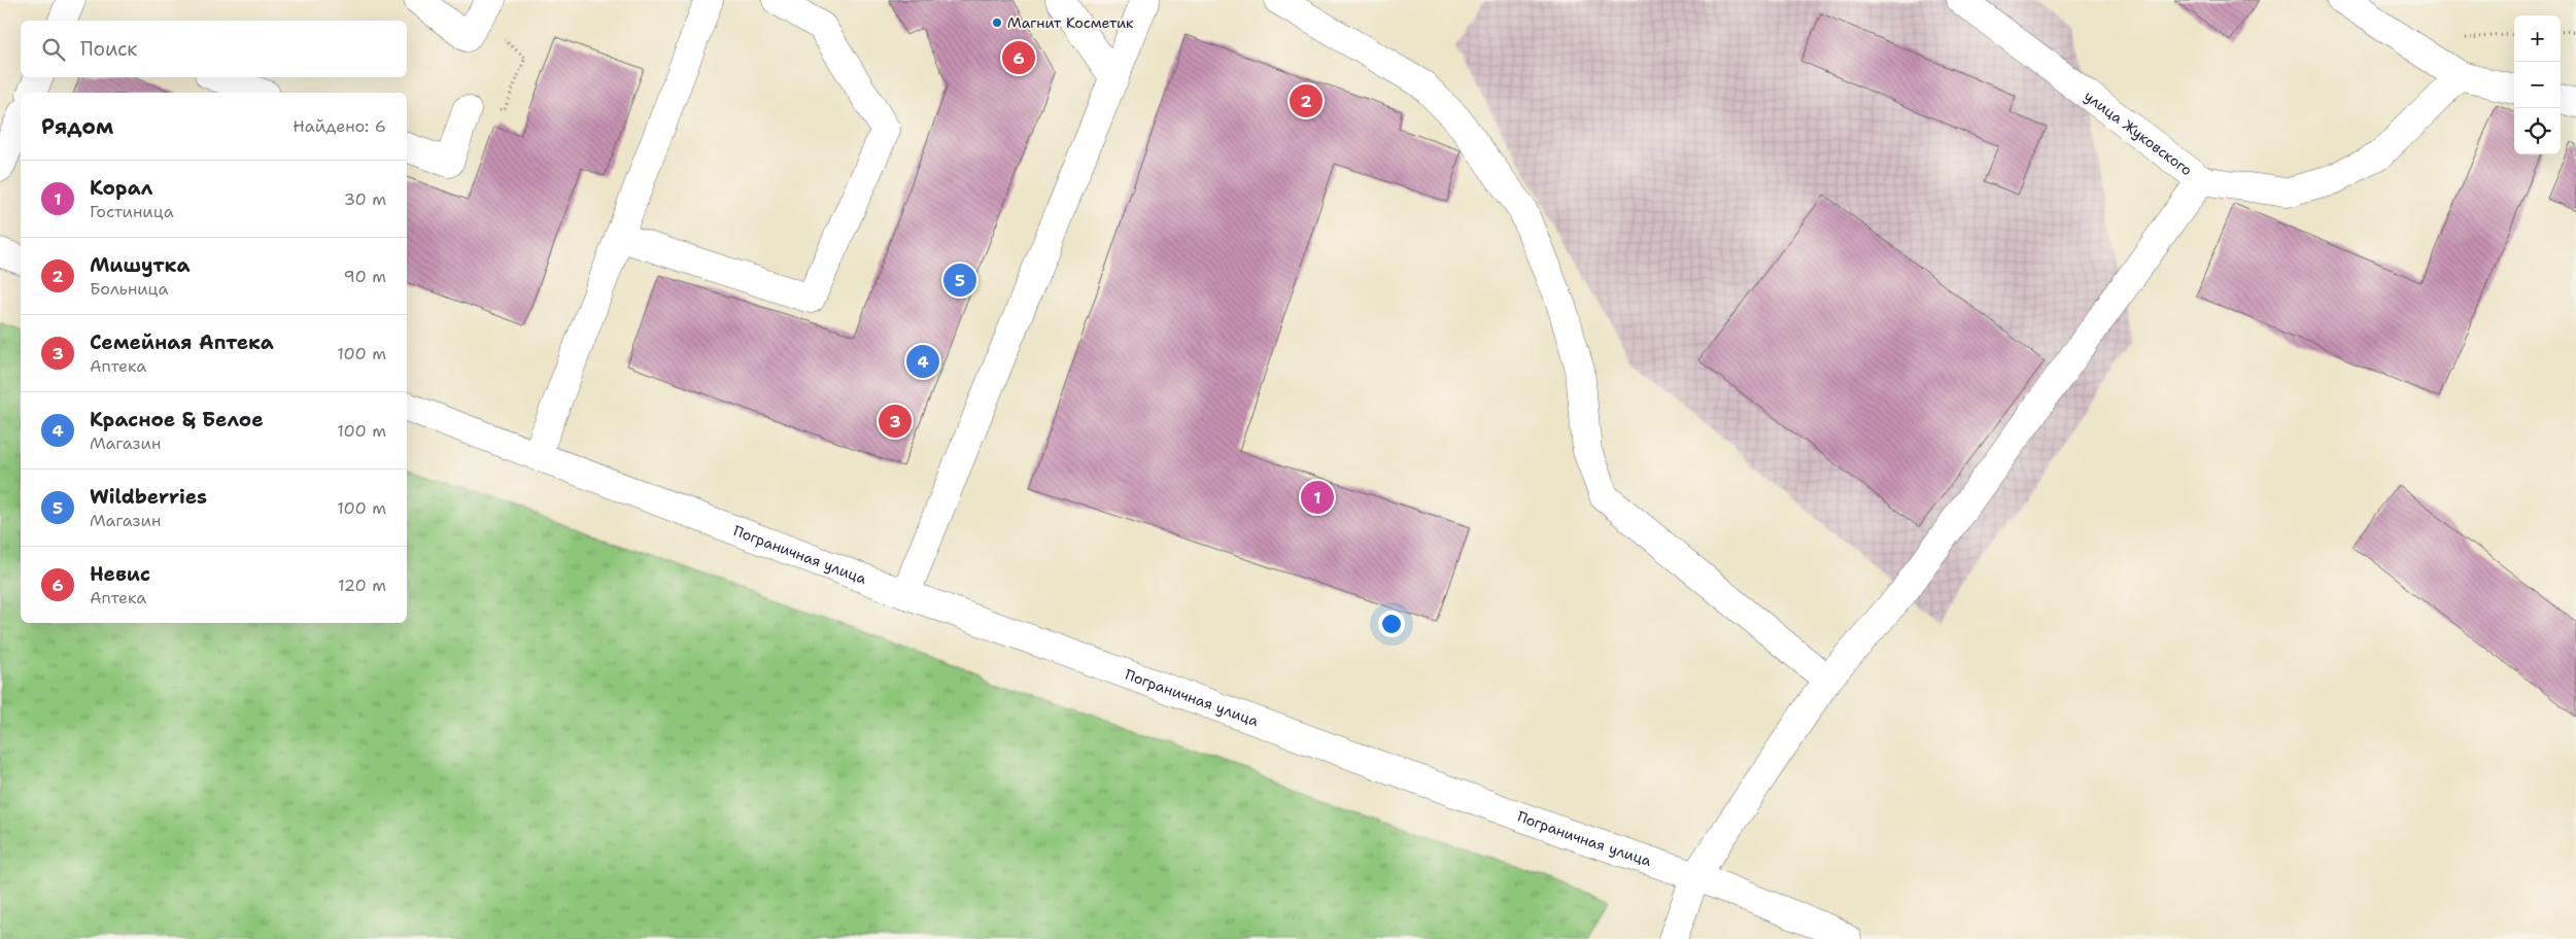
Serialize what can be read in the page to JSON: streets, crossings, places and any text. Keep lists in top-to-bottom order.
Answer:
{
  "streets": {
    "street": ["улица Жуковского", "Пограничная улица"]
  },
  "places": ["Магнит Косметик"],
  "page": {
    "map_buttons": ["+", "−"],
    "search": "Поиск",
    "pins": [
      "6",
      "2",
      "5",
      "4",
      "3",
      "1"
    ],
    "heading": ["Рядом", "Найдено: 6"],
    "list": [
      {
        "mark": "1",
        "name": "Корал",
        "note": "Гостиница",
        "value": "30 m"
      },
      {
        "mark": "2",
        "name": "Мишутка",
        "note": "Больница",
        "value": "90 m"
      },
      {
        "mark": "3",
        "name": "Семейная Аптека",
        "note": "Аптека",
        "value": "100 m"
      },
      {
        "mark": "4",
        "name": "Красное & Белое",
        "note": "Магазин",
        "value": "100 m"
      },
      {
        "mark": "5",
        "name": "Wildberries",
        "note": "Магазин",
        "value": "100 m"
      },
      {
        "mark": "6",
        "name": "Невис",
        "note": "Аптека",
        "value": "120 m"
      }
    ]
  }
}
